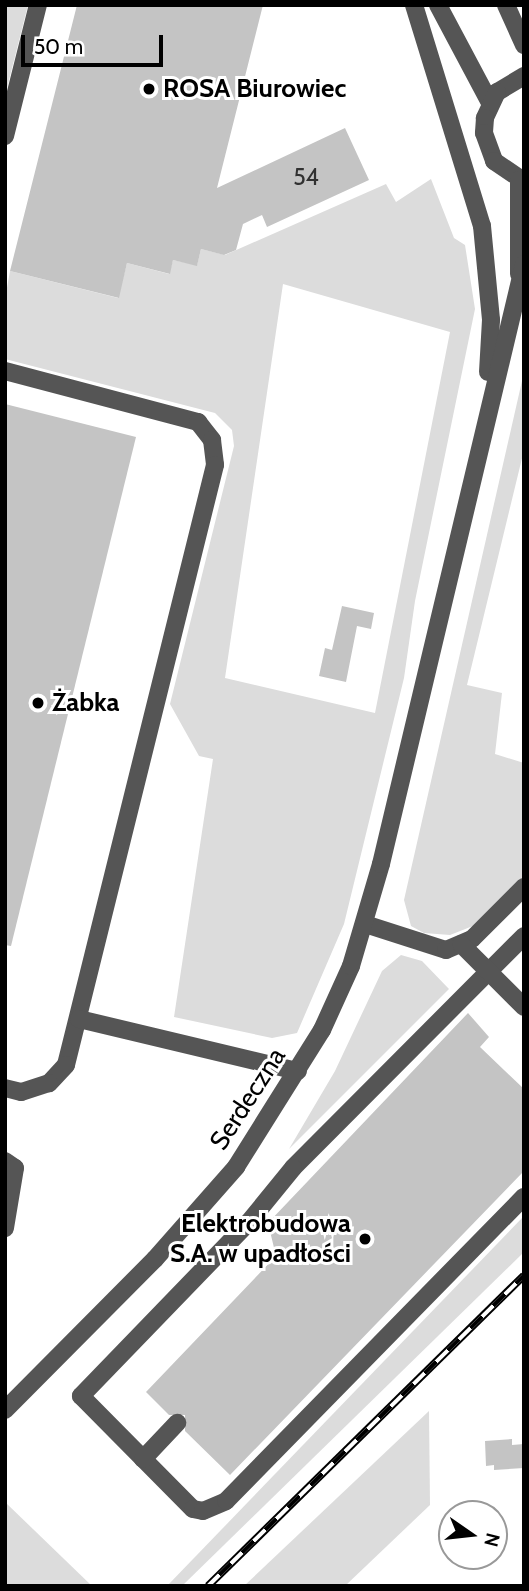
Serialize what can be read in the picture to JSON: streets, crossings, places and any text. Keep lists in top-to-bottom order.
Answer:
{
  "streets": {
    "street": ["Serdeczna"]
  },
  "places": ["ROSA Biurowiec", "Żabka", "Elektrobudowa S.A. w upadłości"],
  "house_numbers": ["54"],
  "scale_bar": "50 m",
  "north": "right"
}
